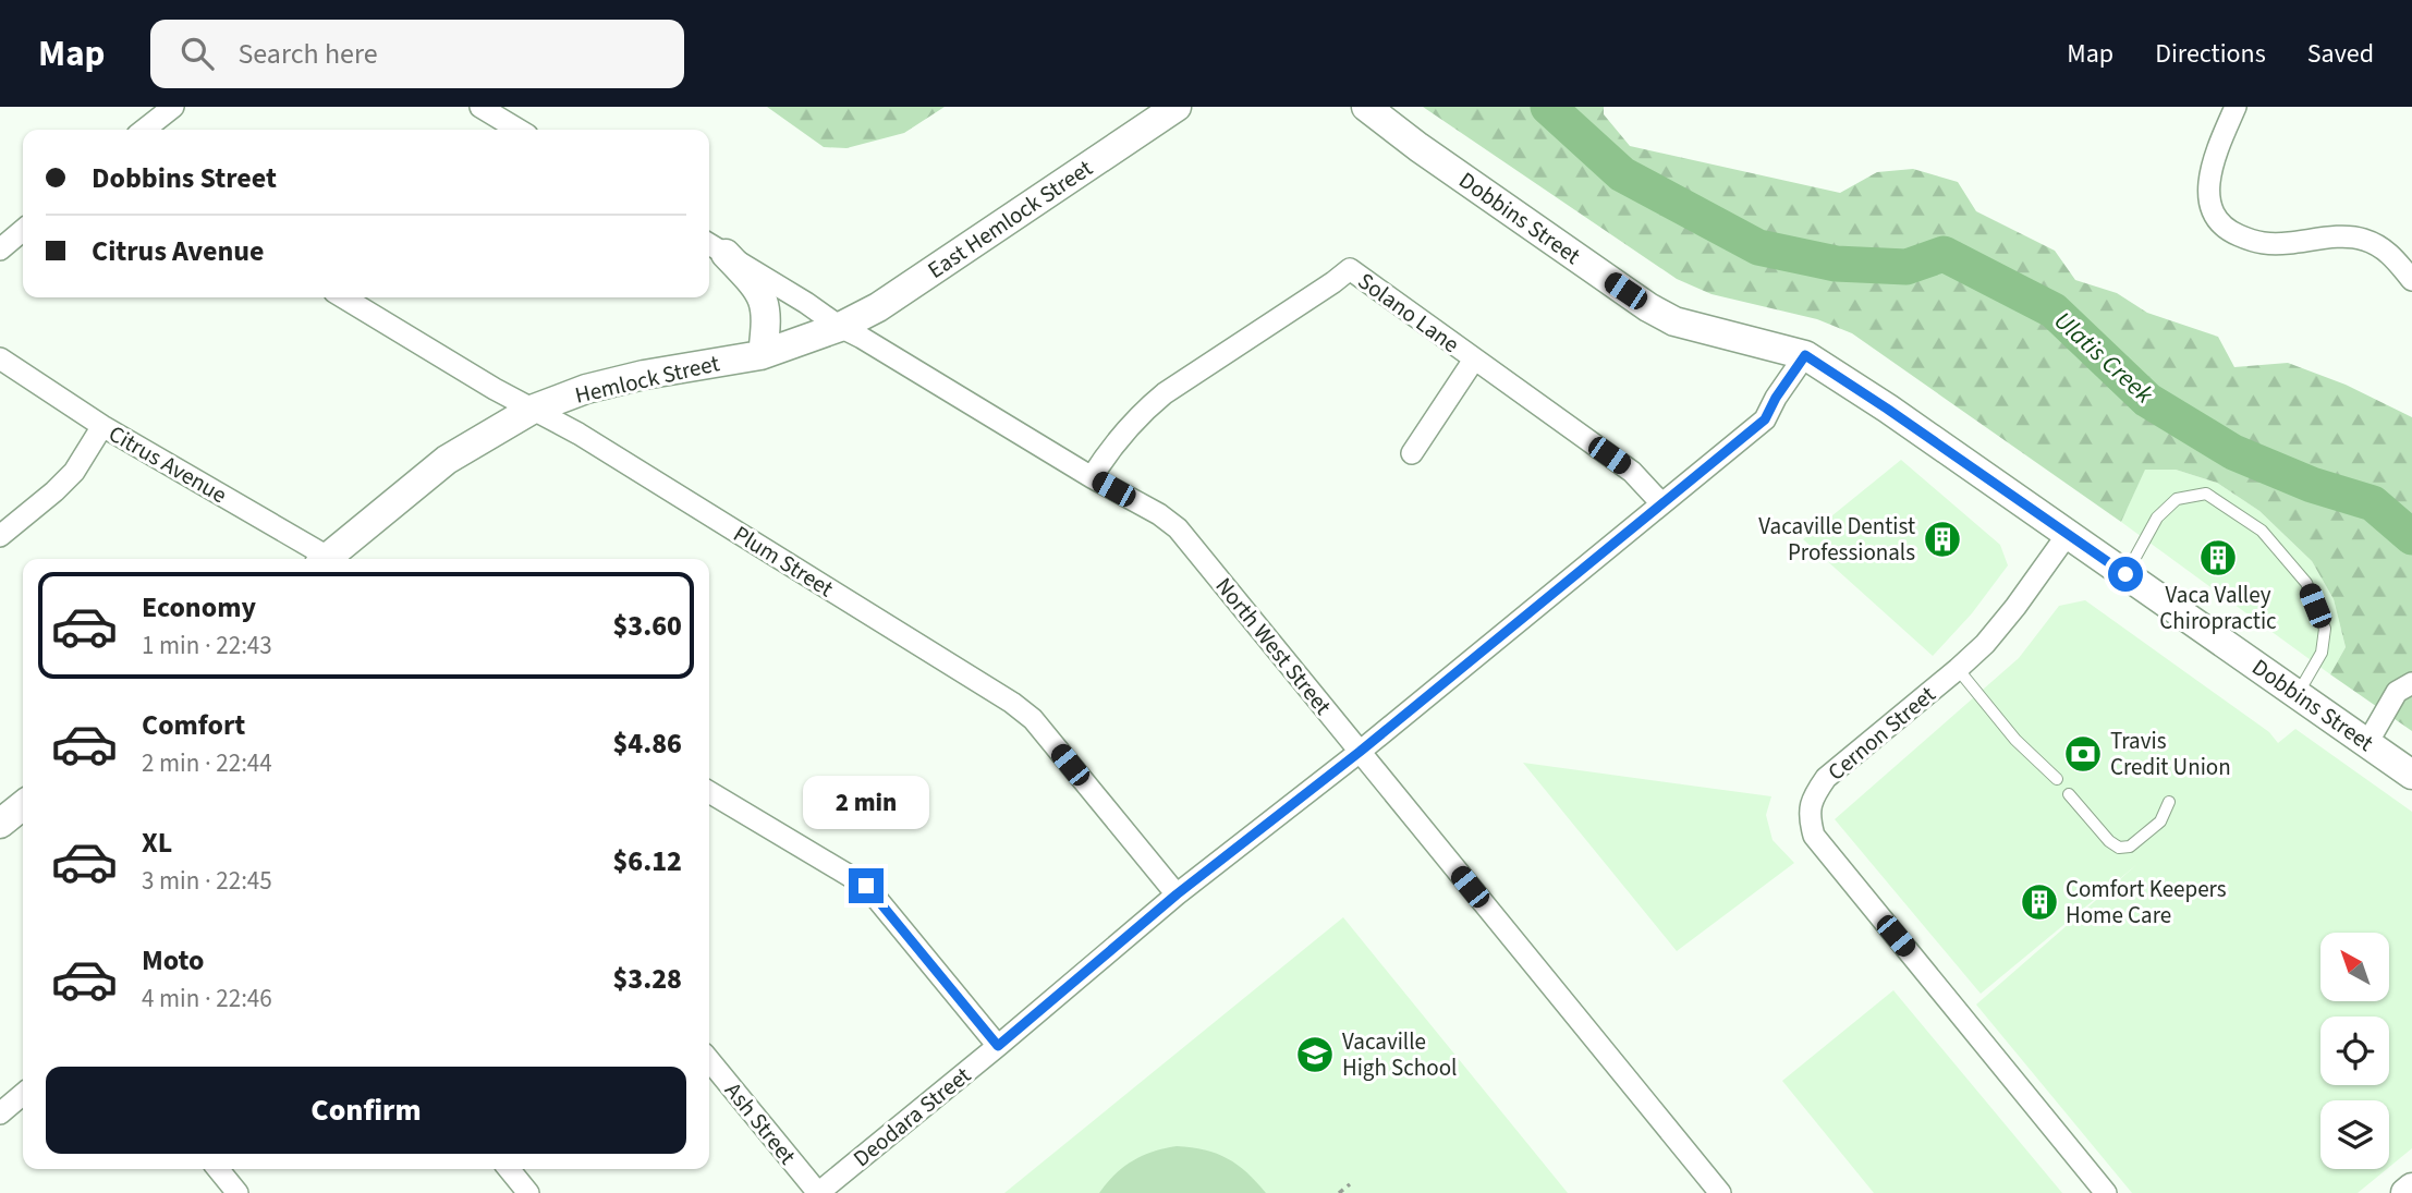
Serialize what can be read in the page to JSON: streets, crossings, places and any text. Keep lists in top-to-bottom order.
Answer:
{
  "streets": {
    "main road": ["Dobbins Street", "East Hemlock Street", "Hemlock Street"],
    "street": [
      "Solano Lane",
      "Citrus Avenue",
      "Plum Street",
      "North West Street",
      "Cernon Street",
      "Deodara Street",
      "Ash Street"
    ]
  },
  "crossings": [
    ["Dobbins Street", "Cernon Street"],
    ["Dobbins Street", "Deodara Street"],
    ["East Hemlock Street", "Hemlock Street"],
    ["East Hemlock Street", "North West Street"],
    ["Solano Lane", "North West Street"],
    ["Solano Lane", "Deodara Street"],
    ["Hemlock Street", "Plum Street"],
    ["Hemlock Street", "North West Street"],
    ["Plum Street", "Deodara Street"],
    ["North West Street", "Deodara Street"],
    ["Deodara Street", "Ash Street"]
  ],
  "water": ["Ulatis Creek"],
  "places": {
    "building": ["Vacaville Dentist Professionals", "Vaca Valley Chiropractic", "Comfort Keepers Home Care"],
    "bank": ["Travis Credit Union"],
    "school or university": ["Vacaville High School"]
  },
  "north": "top left",
  "page": {
    "header": "Map",
    "search": "Search here",
    "nav": ["Map", "Directions", "Saved"],
    "banner": ["Dobbins Street", "Citrus Avenue"],
    "list": [
      {
        "name": "Economy",
        "note": "1 min · 22:43",
        "value": "$3.60"
      },
      {
        "name": "Comfort",
        "note": "2 min · 22:44",
        "value": "$4.86"
      },
      {
        "name": "XL",
        "note": "3 min · 22:45",
        "value": "$6.12"
      },
      {
        "name": "Moto",
        "note": "4 min · 22:46",
        "value": "$3.28"
      }
    ],
    "bubble": "2 min",
    "buttons": "Confirm"
  }
}
